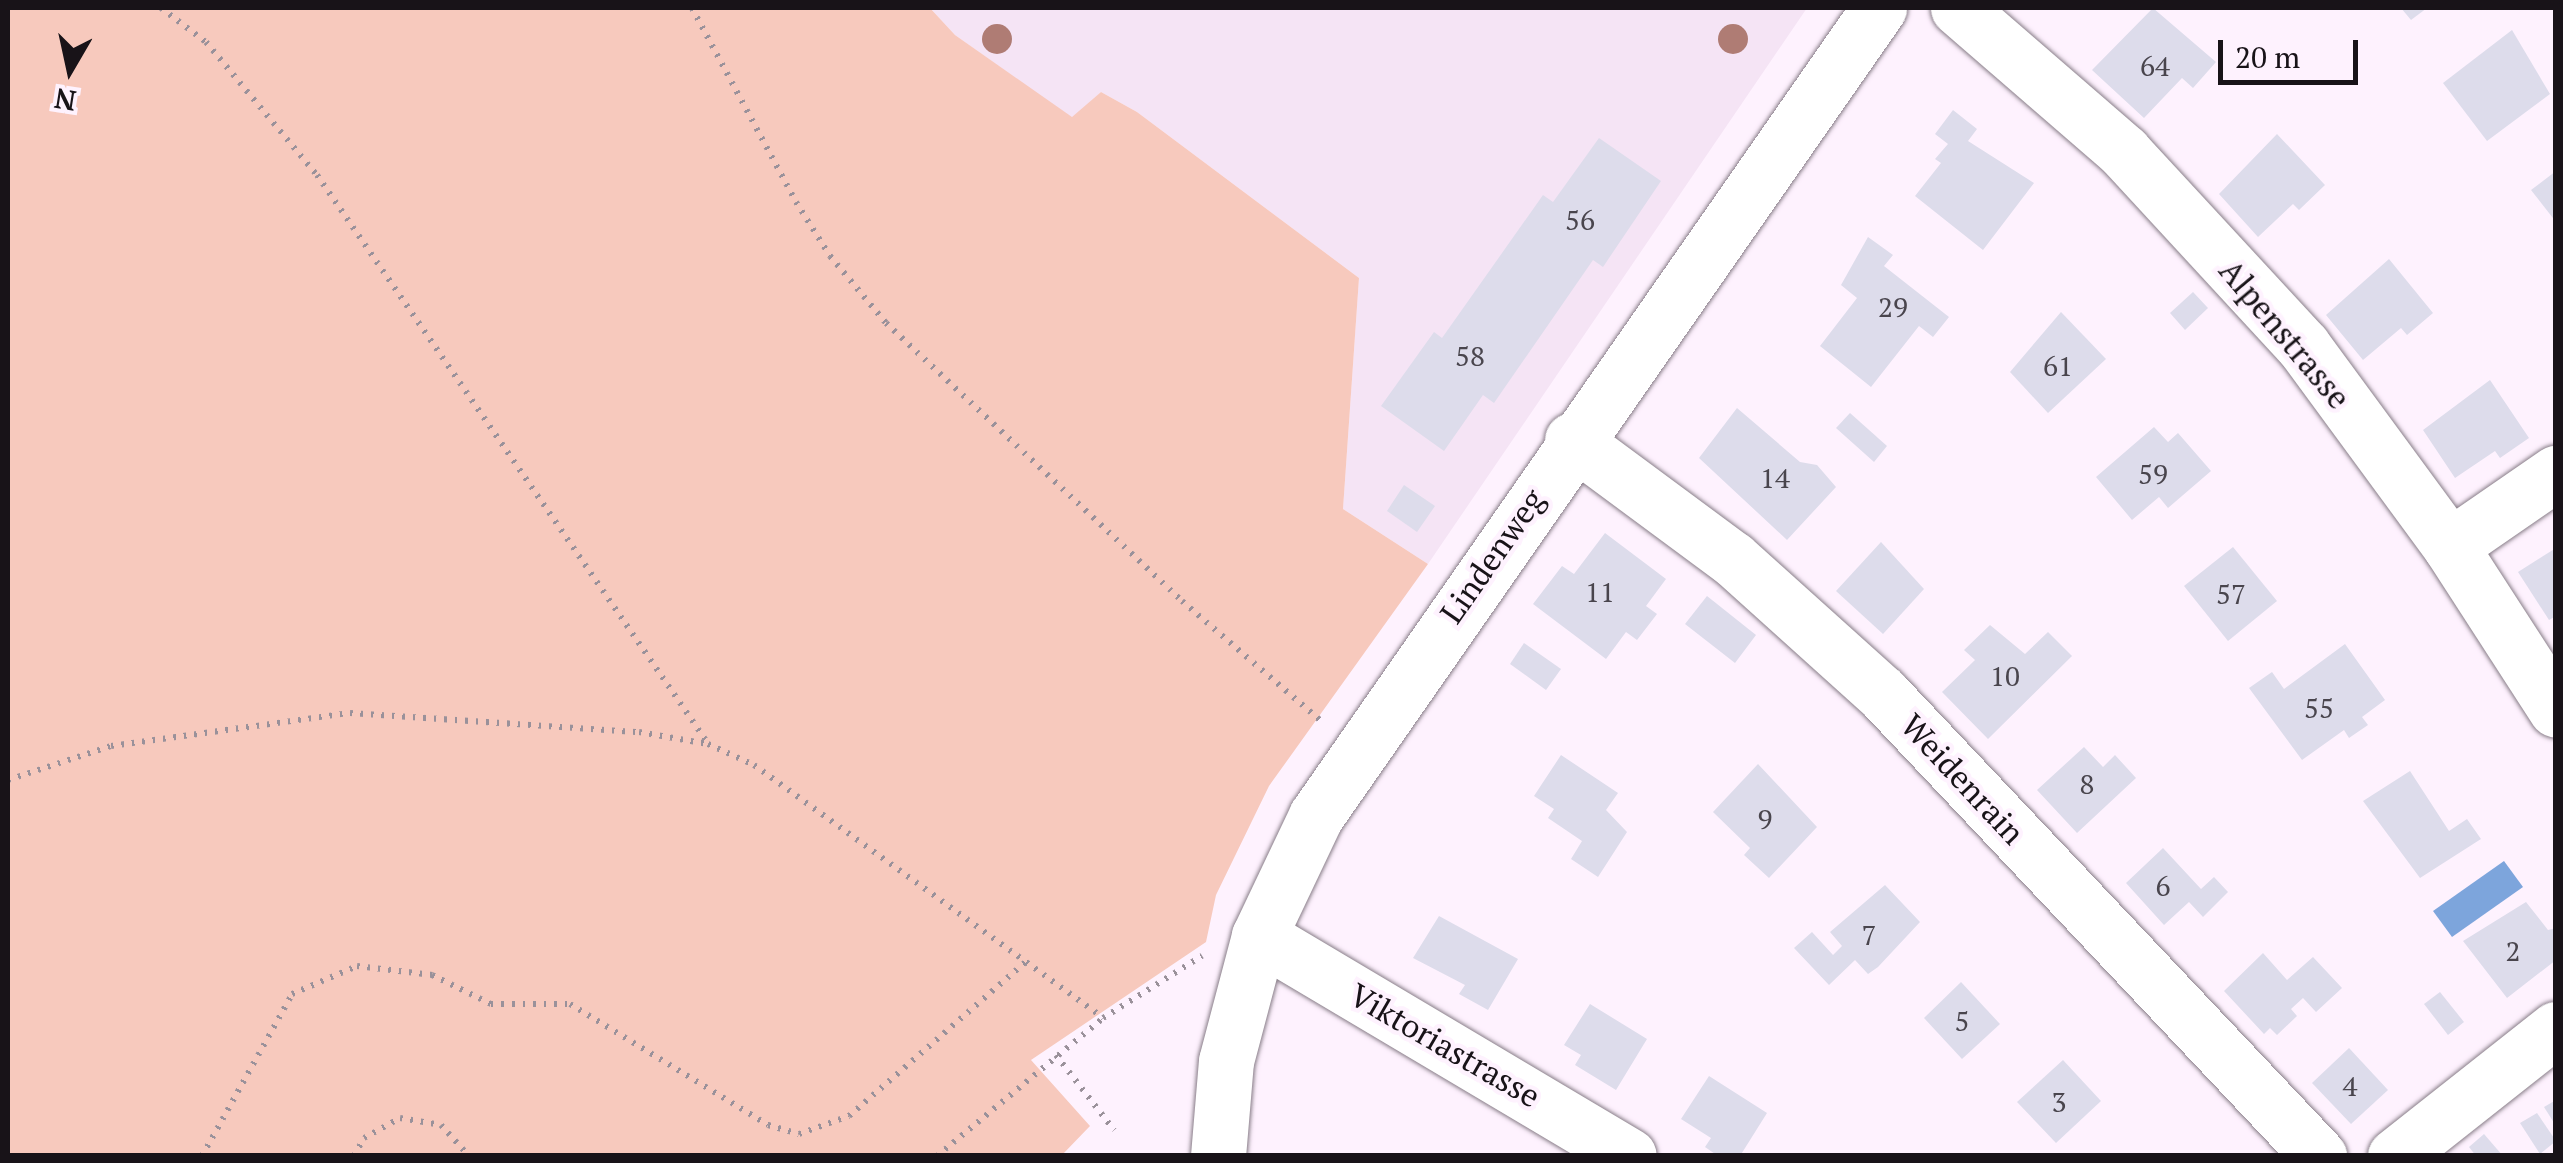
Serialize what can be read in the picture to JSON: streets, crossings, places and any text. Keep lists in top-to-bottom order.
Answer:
{
  "streets": {
    "street": [
      "Alpenstrasse",
      "Lindenweg",
      "Weidenrain",
      "Viktoriastrasse"
    ]
  },
  "crossings": [
    ["Lindenweg", "Weidenrain"],
    ["Lindenweg", "Viktoriastrasse"]
  ],
  "house_numbers": [
    "64",
    "56",
    "29",
    "58",
    "61",
    "59",
    "14",
    "11",
    "57",
    "10",
    "55",
    "8",
    "9",
    "6",
    "7",
    "2",
    "5",
    "4",
    "3"
  ],
  "scale_bar": "20 m",
  "north": "bottom"
}
